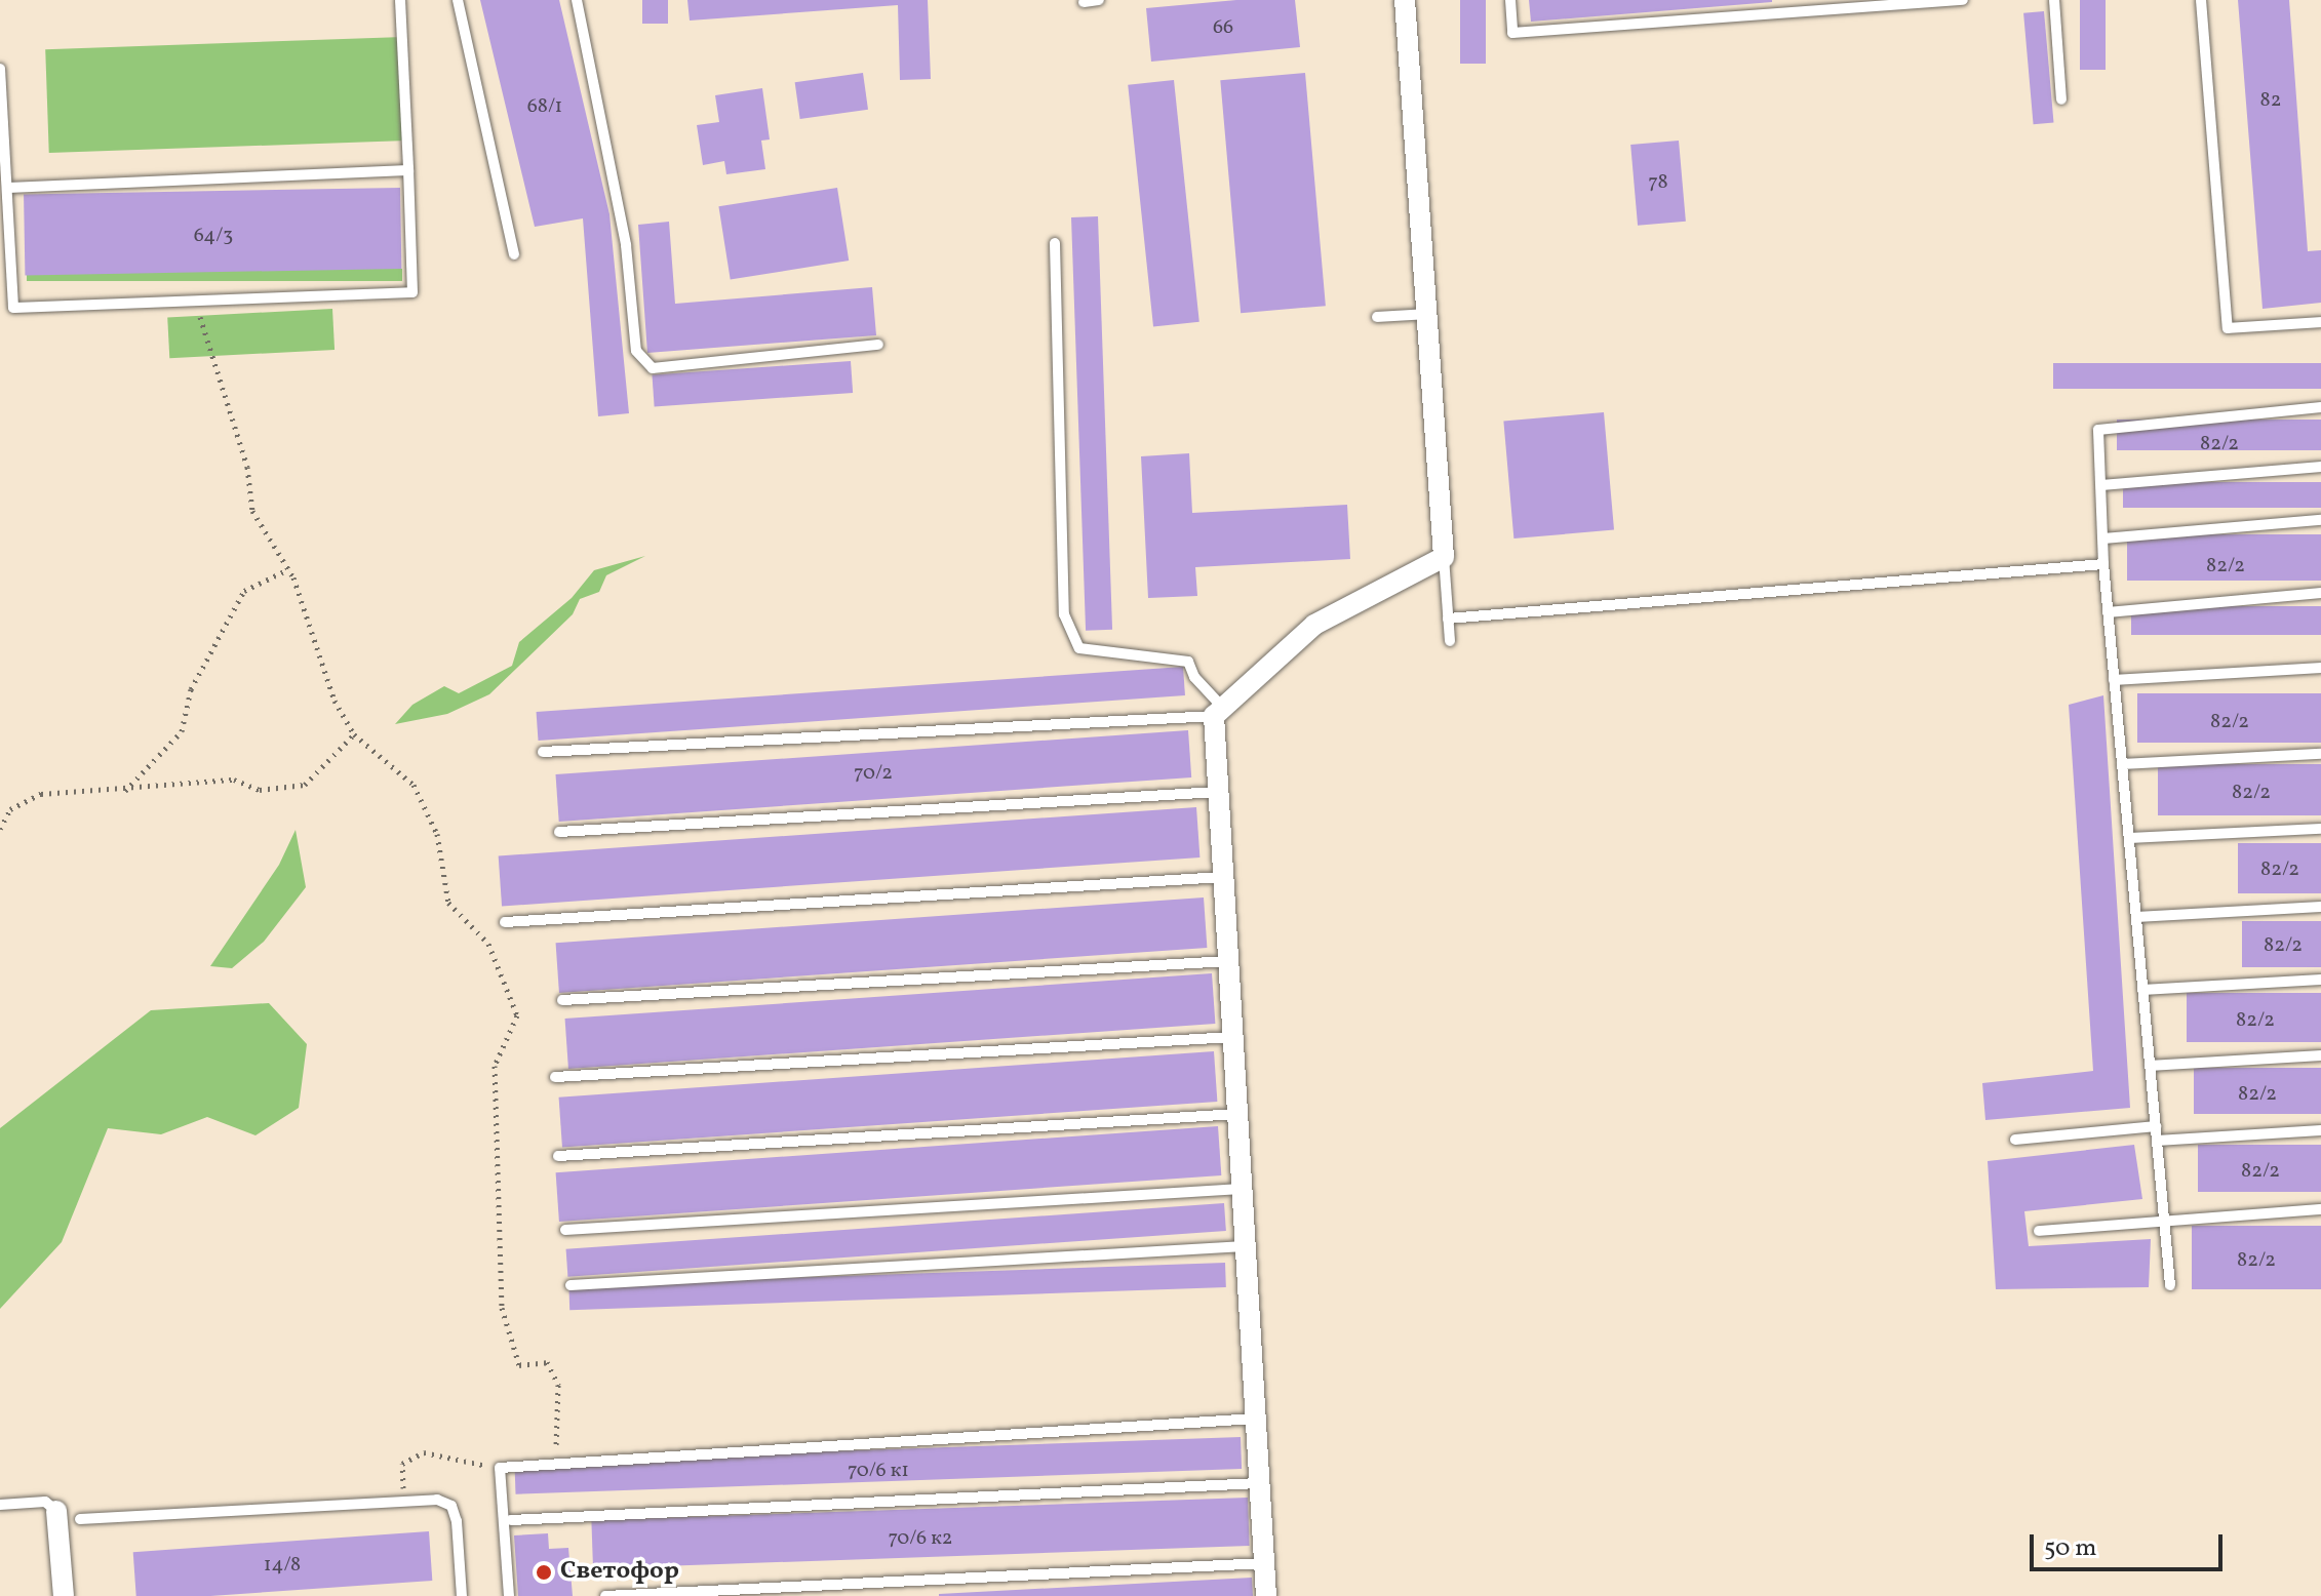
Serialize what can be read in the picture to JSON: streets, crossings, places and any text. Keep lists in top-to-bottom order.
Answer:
{
  "places": ["Светофор"],
  "house_numbers": [
    "66",
    "82",
    "68/1",
    "78",
    "64/3",
    "82/2",
    "82/2",
    "82/2",
    "70/2",
    "82/2",
    "82/2",
    "82/2",
    "82/2",
    "82/2",
    "82/2",
    "82/2",
    "70/6 к1",
    "70/6 к2",
    "14/8"
  ],
  "scale_bar": "50 m"
}
